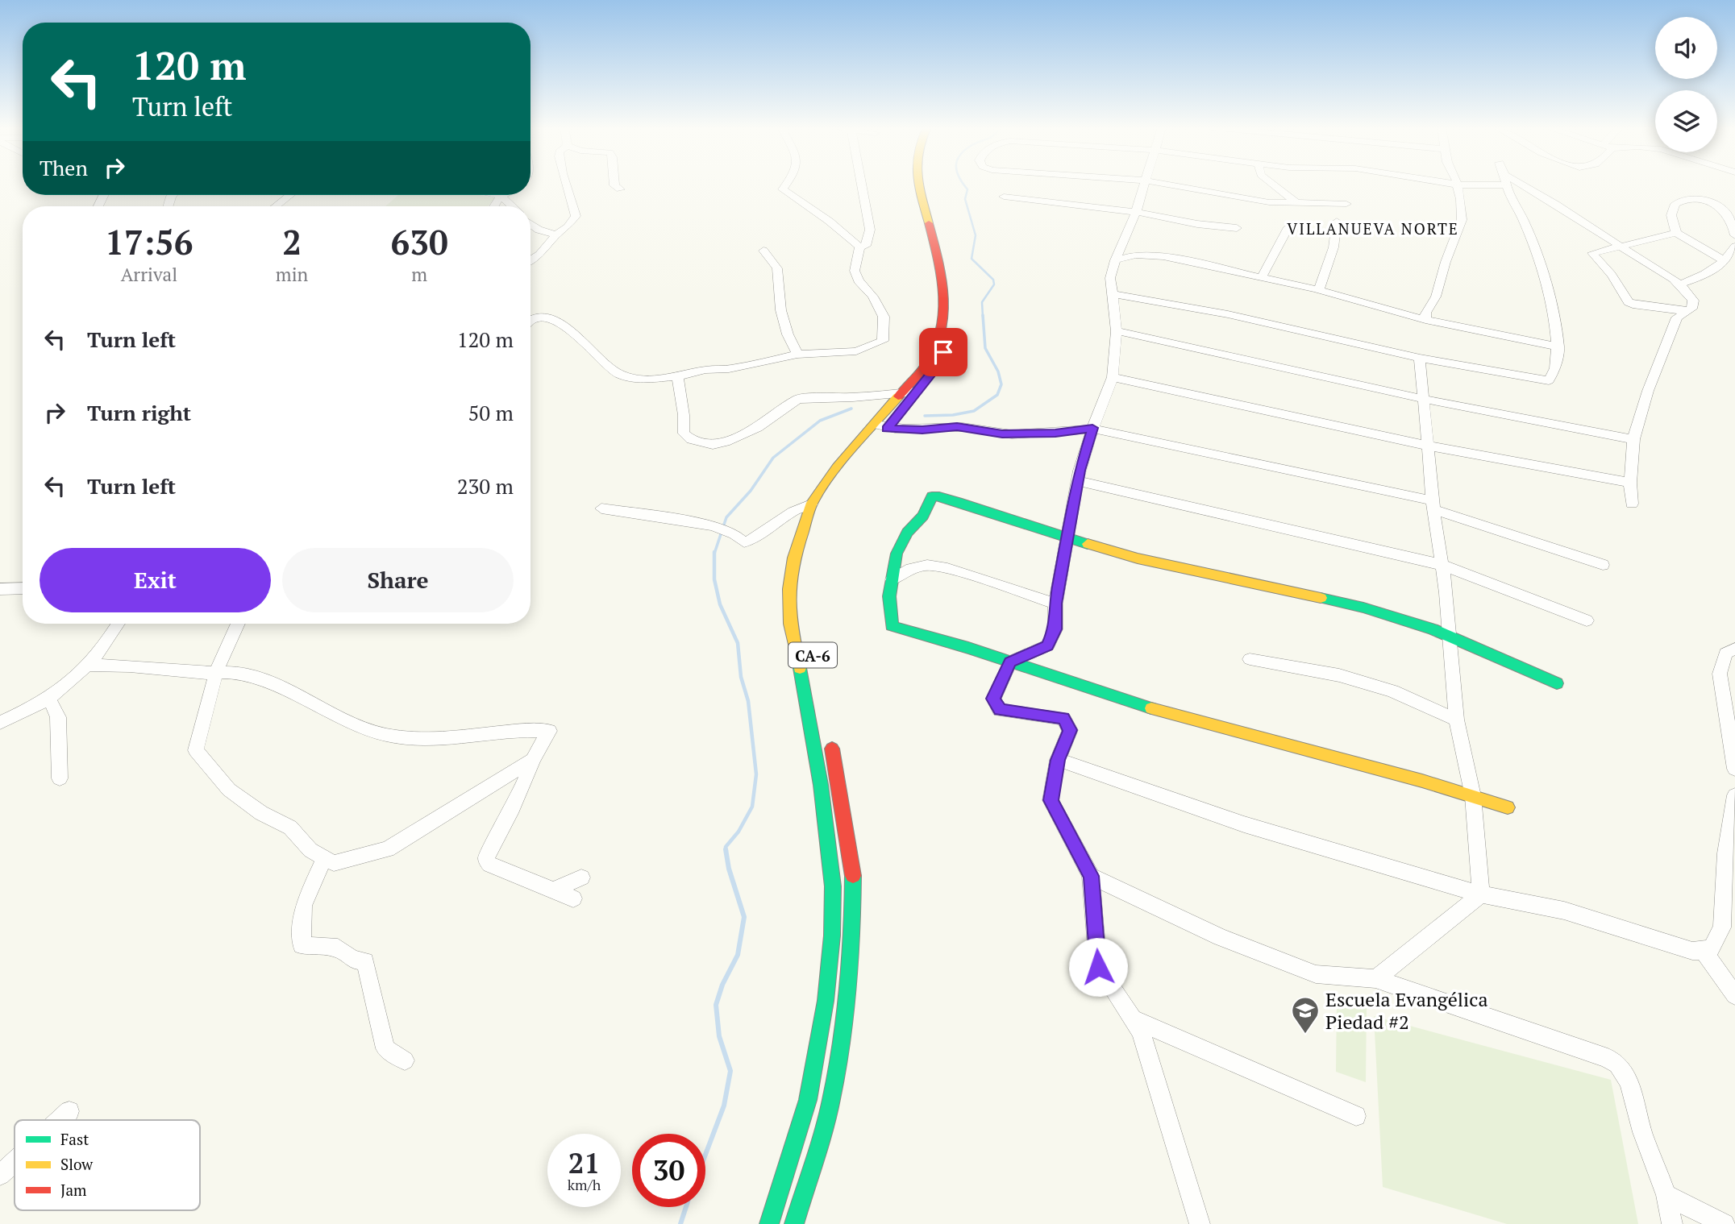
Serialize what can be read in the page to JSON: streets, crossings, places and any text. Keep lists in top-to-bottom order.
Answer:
{
  "streets": {
    "main road": ["CA-6"]
  },
  "districts": ["VILLANUEVA NORTE"],
  "places": {
    "school or university": ["Escuela Evangélica Piedad #2"]
  },
  "legend": ["Fast", "Slow", "Jam"],
  "page": {
    "turn": ["120 m", "Turn left"],
    "then": "Then",
    "eta": [
      "17:56",
      "Arrival",
      "2",
      "min",
      "630",
      "m"
    ],
    "list": [
      {
        "name": "Turn left",
        "value": "120 m"
      },
      {
        "name": "Turn right",
        "value": "50 m"
      },
      {
        "name": "Turn left",
        "value": "230 m"
      }
    ],
    "buttons": ["Exit", "Share"],
    "speed": "21 km/h",
    "limit": "30"
  }
}
